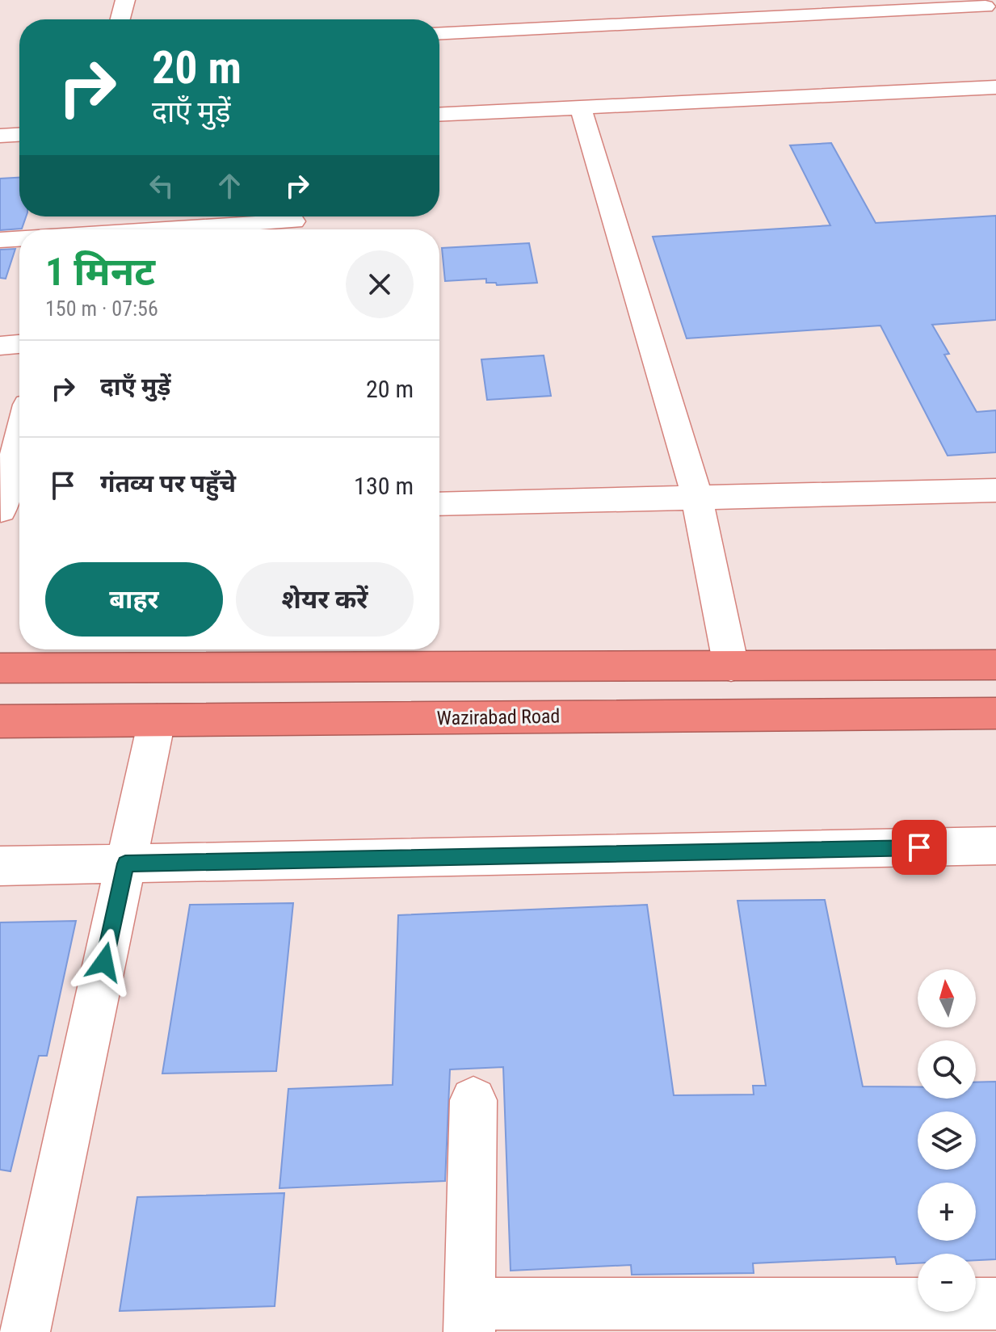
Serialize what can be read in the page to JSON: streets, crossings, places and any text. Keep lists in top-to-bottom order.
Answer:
{
  "streets": {
    "highway": ["Wazirabad Road"]
  },
  "north": "top",
  "page": {
    "turn": ["20 m", "दाएँ मुड़ें"],
    "heading": ["1 मिनट", "150 m · 07:56"],
    "list": [
      {
        "name": "दाएँ मुड़ें",
        "value": "20 m"
      },
      {
        "name": "गंतव्य पर पहुँचे",
        "value": "130 m"
      }
    ],
    "buttons": ["बाहर", "शेयर करें"],
    "map_buttons": ["+", "−"]
  }
}
